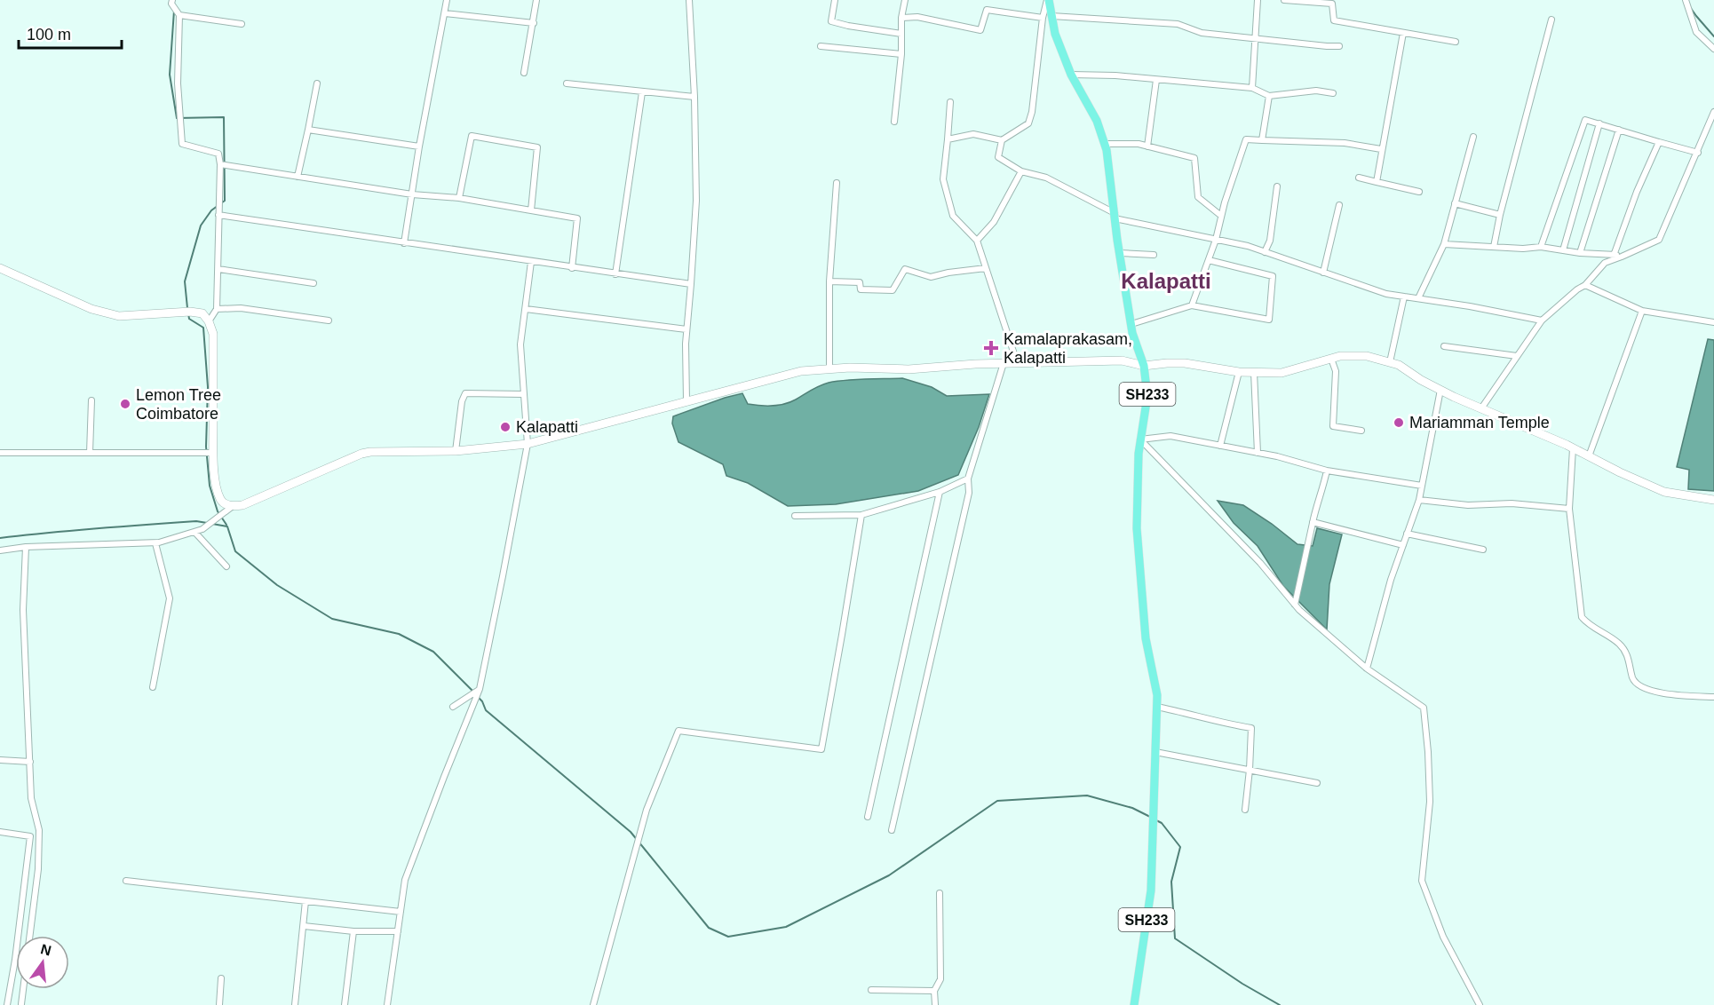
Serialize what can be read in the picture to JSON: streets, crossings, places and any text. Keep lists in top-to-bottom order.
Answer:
{
  "streets": {
    "main road": ["SH233"]
  },
  "districts": ["Kalapatti"],
  "places": {
    "health": ["Kamalaprakasam, Kalapatti"],
    "other": ["Lemon Tree Coimbatore", "Mariamman Temple", "Kalapatti"]
  },
  "scale_bar": "100 m",
  "north": "top"
}
